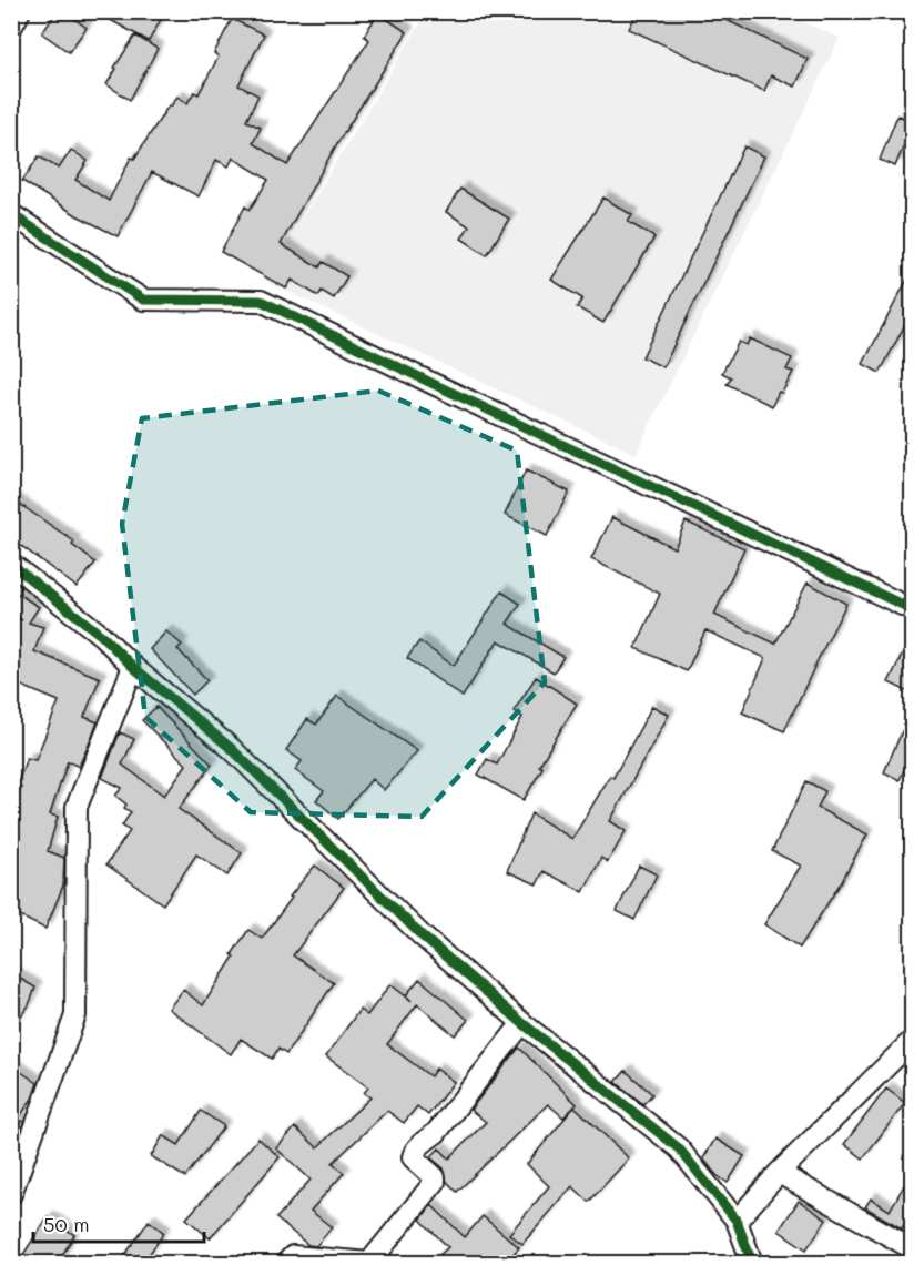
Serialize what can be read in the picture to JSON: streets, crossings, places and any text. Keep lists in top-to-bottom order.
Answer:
{
  "scale_bar": "50 m"
}
